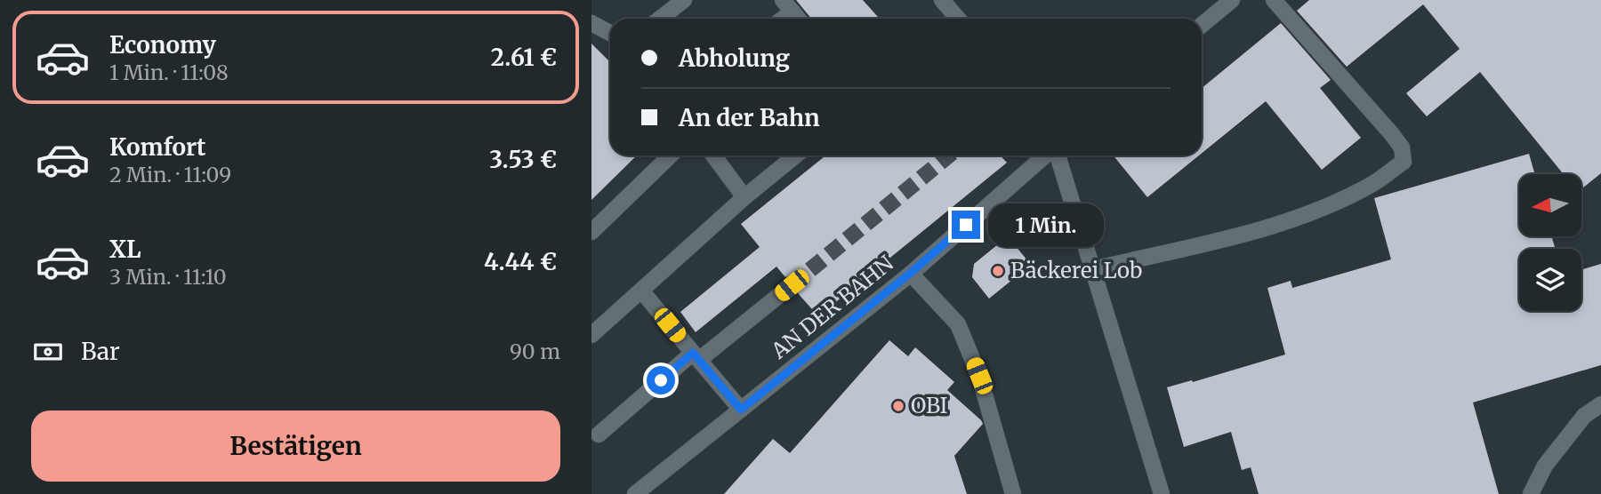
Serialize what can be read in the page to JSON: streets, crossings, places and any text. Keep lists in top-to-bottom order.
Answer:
{
  "streets": {
    "street": ["AN DER BAHN"]
  },
  "places": ["Bäckerei Lob", "OBI"],
  "north": "left",
  "page": {
    "list": [
      {
        "name": "Economy",
        "note": "1 Min. · 11:08",
        "value": "2.61 €"
      },
      {
        "name": "Komfort",
        "note": "2 Min. · 11:09",
        "value": "3.53 €"
      },
      {
        "name": "XL",
        "note": "3 Min. · 11:10",
        "value": "4.44 €"
      }
    ],
    "banner": ["Abholung", "An der Bahn"],
    "bubble": "1 Min.",
    "pay": ["Bar", "90 m"],
    "buttons": "Bestätigen"
  }
}
